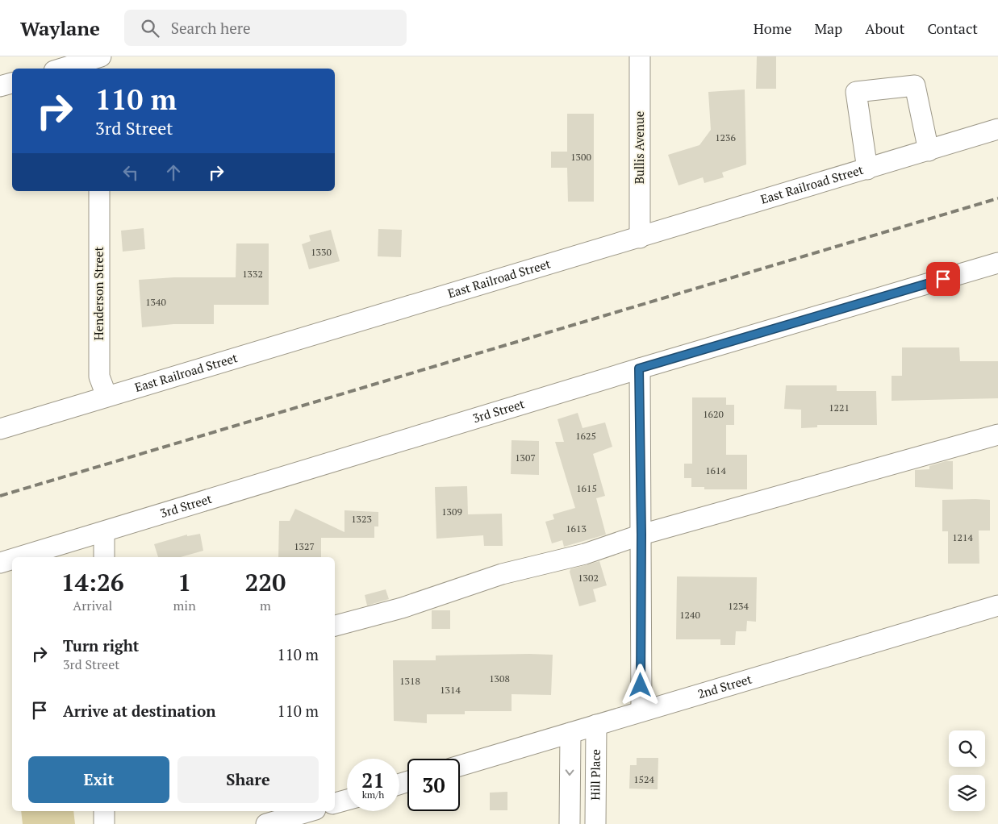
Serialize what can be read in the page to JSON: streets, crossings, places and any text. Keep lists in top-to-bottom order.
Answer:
{
  "streets": {
    "street": [
      "Bullis Avenue",
      "East Railroad Street",
      "Henderson Street",
      "3rd Street",
      "2nd Street",
      "Hill Place"
    ]
  },
  "crossings": [
    ["Bullis Avenue", "East Railroad Street"],
    ["East Railroad Street", "Henderson Street"],
    ["2nd Street", "Hill Place"]
  ],
  "house_numbers": [
    "1236",
    "1300",
    "1330",
    "1332",
    "1340",
    "1221",
    "1620",
    "1625",
    "1307",
    "1614",
    "1615",
    "1309",
    "1323",
    "1613",
    "1214",
    "1327",
    "1302",
    "1234",
    "1240",
    "1308",
    "1318",
    "1314",
    "1524"
  ],
  "page": {
    "header": "Waylane",
    "search": "Search here",
    "nav": [
      "Home",
      "Map",
      "About",
      "Contact"
    ],
    "turn": ["110 m", "3rd Street"],
    "eta": [
      "14:26",
      "Arrival",
      "1",
      "min",
      "220",
      "m"
    ],
    "list": [
      {
        "name": "Turn right",
        "note": "3rd Street",
        "value": "110 m"
      },
      {
        "name": "Arrive at destination",
        "value": "110 m"
      }
    ],
    "buttons": ["Exit", "Share"],
    "speed": "21 km/h",
    "limit": "30"
  }
}
